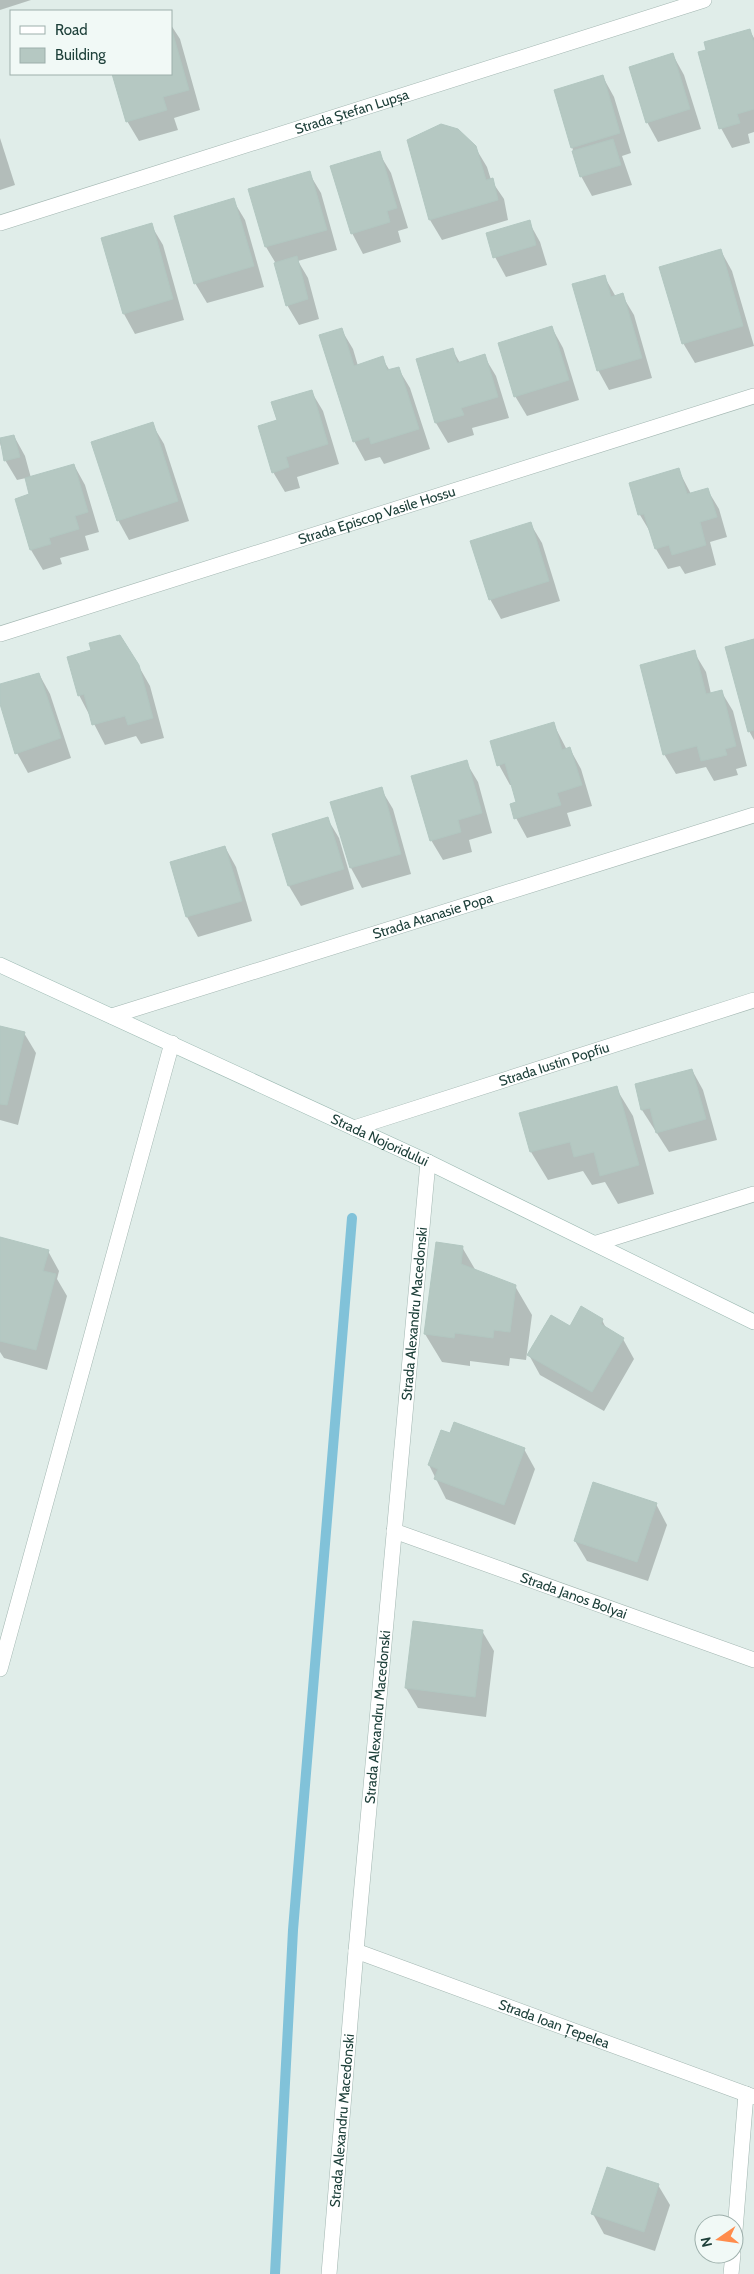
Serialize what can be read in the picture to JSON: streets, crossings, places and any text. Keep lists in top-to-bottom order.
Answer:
{
  "streets": {
    "street": [
      "Strada Ștefan Lupșa",
      "Strada Episcop Vasile Hossu",
      "Strada Atanasie Popa",
      "Strada Iustin Popfiu",
      "Strada Nojoridului",
      "Strada Alexandru Macedonski",
      "Strada Janos Bolyai",
      "Strada Ioan Țepelea"
    ]
  },
  "crossings": [
    ["Strada Atanasie Popa", "Strada Nojoridului"],
    ["Strada Iustin Popfiu", "Strada Nojoridului"],
    ["Strada Nojoridului", "Strada Alexandru Macedonski"],
    ["Strada Alexandru Macedonski", "Strada Janos Bolyai"],
    ["Strada Alexandru Macedonski", "Strada Ioan Țepelea"]
  ],
  "legend": ["Road", "Building"],
  "north": "left"
}
